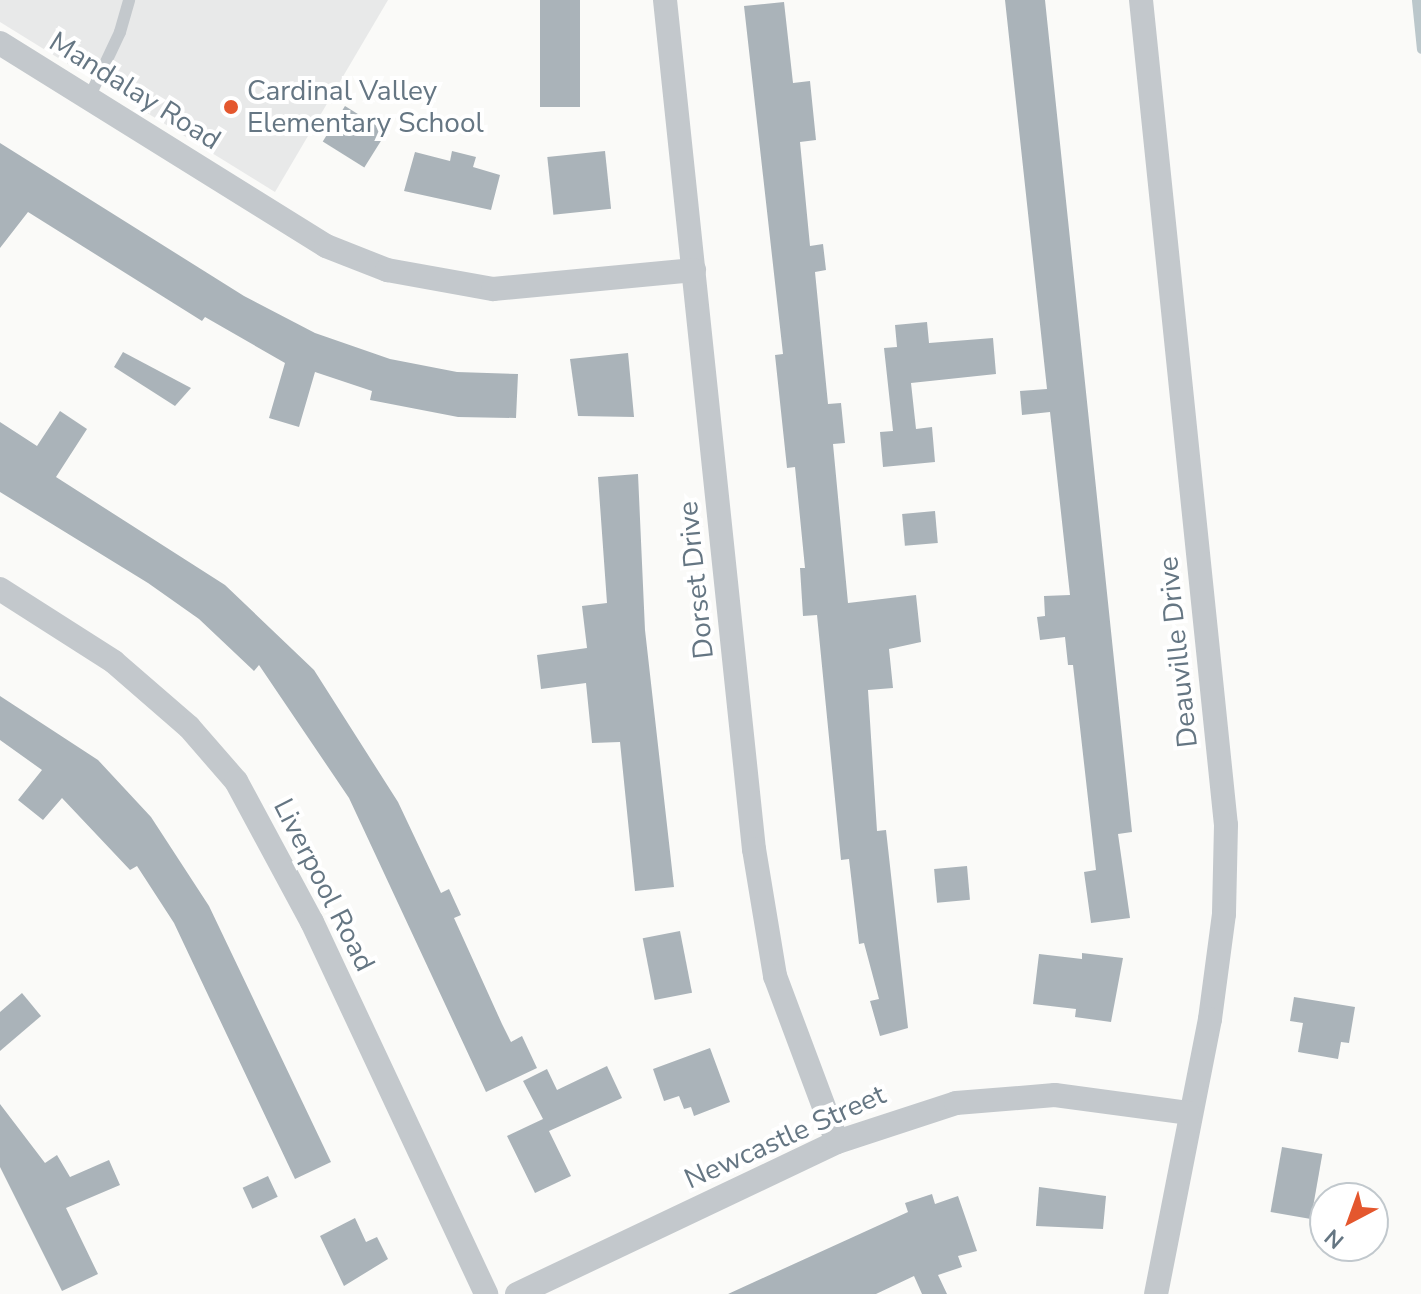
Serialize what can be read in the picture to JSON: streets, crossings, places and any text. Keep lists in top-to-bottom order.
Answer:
{
  "streets": {
    "street": [
      "Mandalay Road",
      "Dorset Drive",
      "Deauville Drive",
      "Liverpool Road",
      "Newcastle Street"
    ]
  },
  "crossings": [
    ["Mandalay Road", "Dorset Drive"],
    ["Dorset Drive", "Newcastle Street"],
    ["Deauville Drive", "Newcastle Street"]
  ],
  "places": ["Cardinal Valley Elementary School"],
  "north": "bottom left"
}
